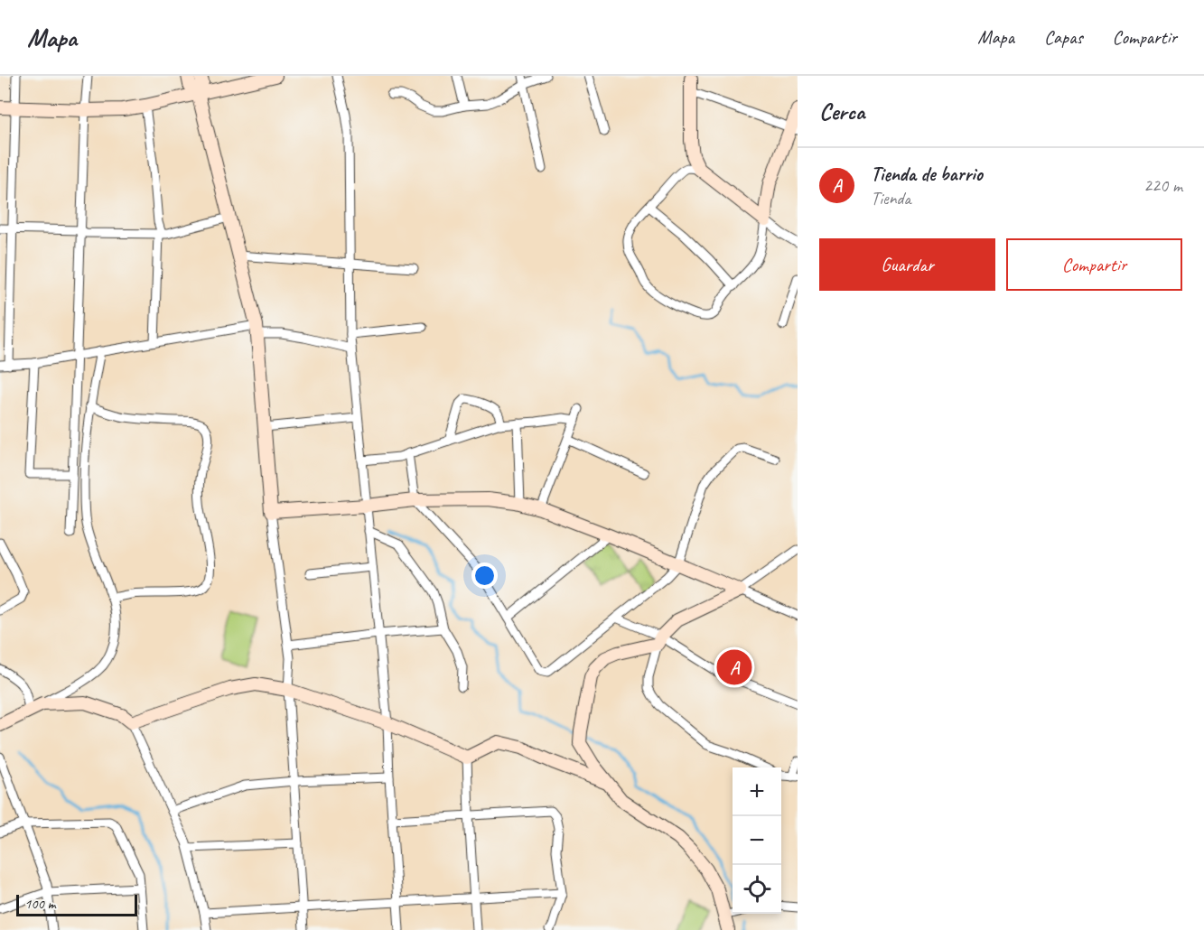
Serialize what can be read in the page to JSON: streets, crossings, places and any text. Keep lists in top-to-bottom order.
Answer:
{
  "scale_bar": "100 m",
  "page": {
    "header": "Mapa",
    "nav": ["Mapa", "Capas", "Compartir"],
    "heading": "Cerca",
    "list": [
      {
        "mark": "A",
        "name": "Tienda de barrio",
        "note": "Tienda",
        "value": "220 m"
      }
    ],
    "buttons": ["Guardar", "Compartir"],
    "pins": "A",
    "map_buttons": ["+", "−"],
    "scale": "100 m"
  }
}
